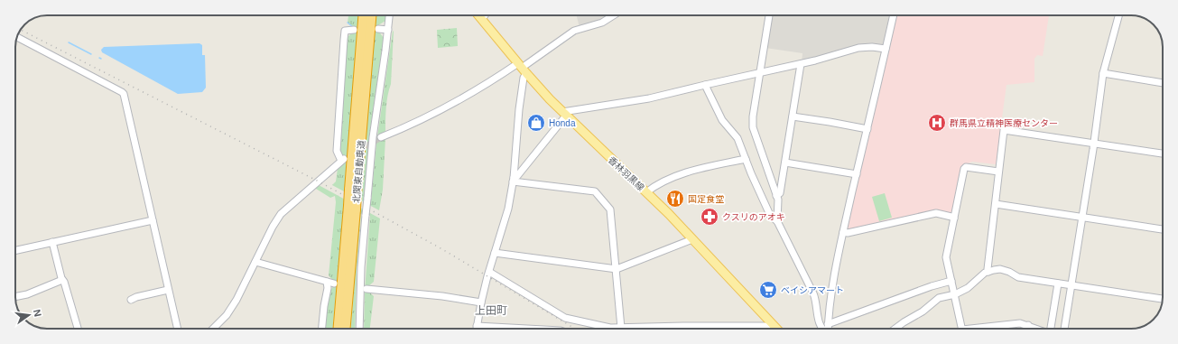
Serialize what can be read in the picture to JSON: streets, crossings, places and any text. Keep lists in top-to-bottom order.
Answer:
{
  "streets": {
    "highway": ["北関東自動車道"],
    "main road": ["香林羽黒線"]
  },
  "districts": ["上田町"],
  "places": {
    "shop": ["Honda"],
    "hospital": ["群馬県立精神医療センター"],
    "restaurant": ["国定食堂"],
    "pharmacy": ["クスリのアオキ"],
    "supermarket": ["ベイシアマート"]
  },
  "north": "right"
}
